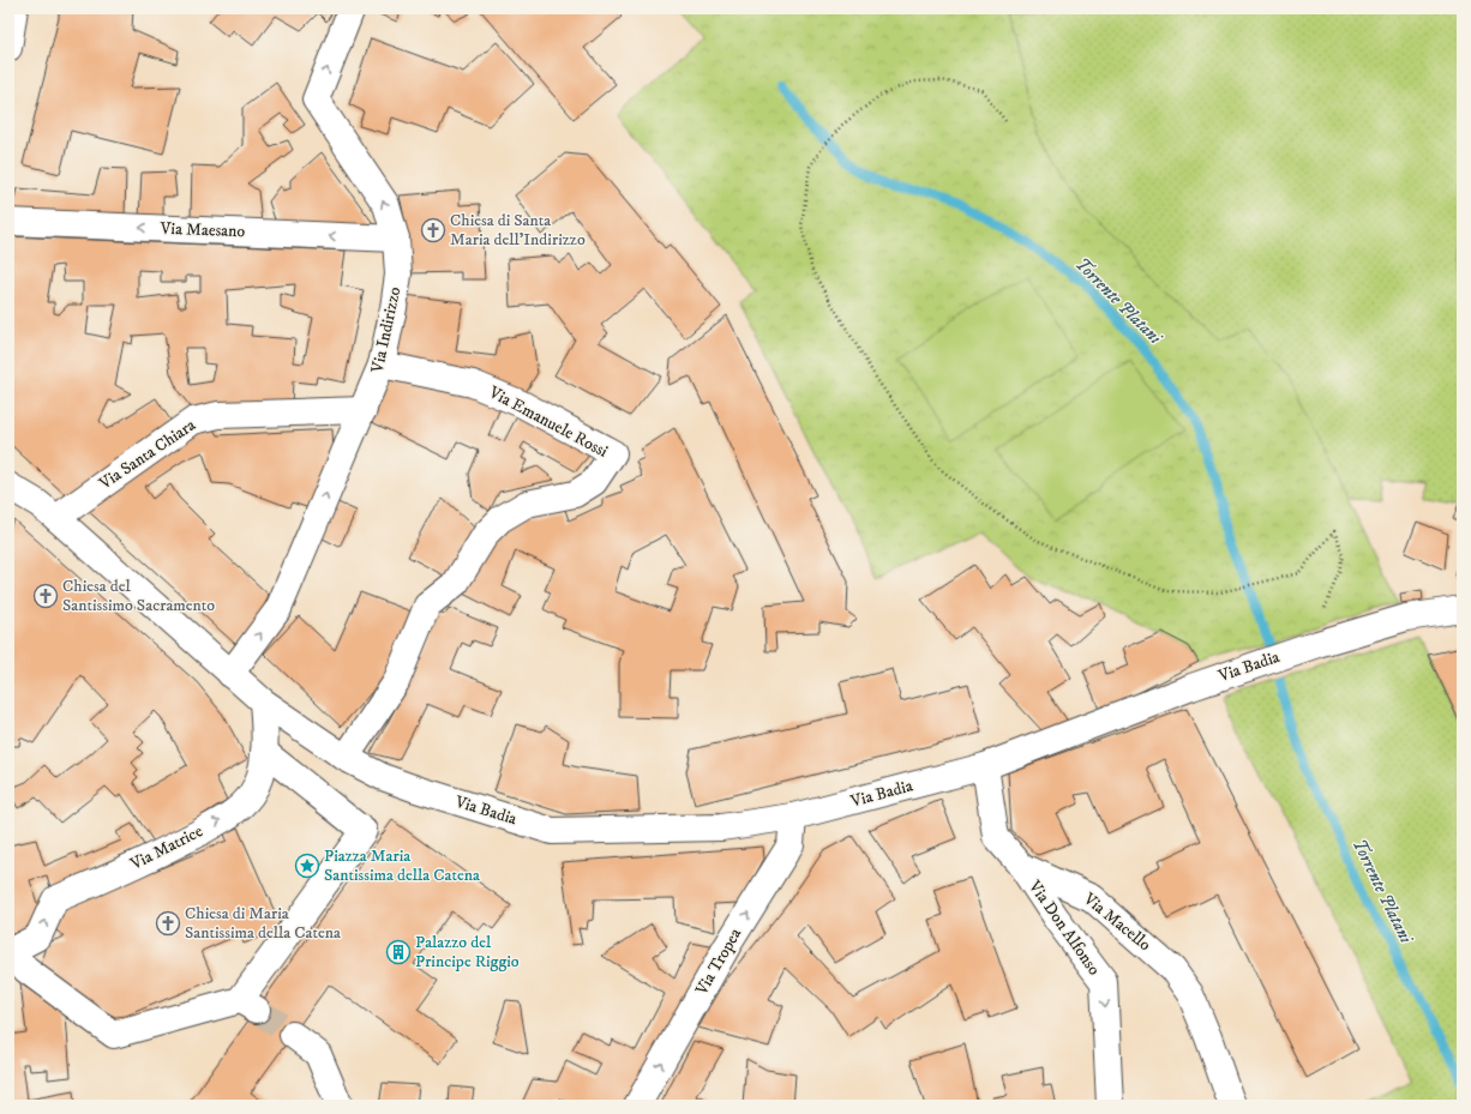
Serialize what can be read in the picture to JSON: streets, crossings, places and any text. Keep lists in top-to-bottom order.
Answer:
{
  "streets": {
    "street": [
      "Via Maesano",
      "Via Indirizzo",
      "Via Emanuele Rossi",
      "Via Santa Chiara",
      "Via Badia",
      "Via Matrice",
      "Via Macello",
      "Via Don Alfonso",
      "Via Tropea"
    ]
  },
  "crossings": [
    ["Via Maesano", "Via Indirizzo"],
    ["Via Indirizzo", "Via Emanuele Rossi"],
    ["Via Indirizzo", "Via Santa Chiara"],
    ["Via Emanuele Rossi", "Via Badia"],
    ["Via Badia", "Via Macello"],
    ["Via Badia", "Via Tropea"],
    ["Via Macello", "Via Don Alfonso"]
  ],
  "one_way": [
    "Via Maesano",
    "Via Indirizzo",
    "Via Matrice",
    "Via Don Alfonso",
    "Via Tropea"
  ],
  "water": ["Torrente Platani"],
  "places": {
    "church": ["Chiesa di Santa Maria dell'Indirizzo", "Chiesa del Santissimo Sacramento", "Chiesa di Maria Santissima della Catena"],
    "place": ["Piazza Maria Santissima della Catena"],
    "building": ["Palazzo del Principe Riggio"]
  }
}
